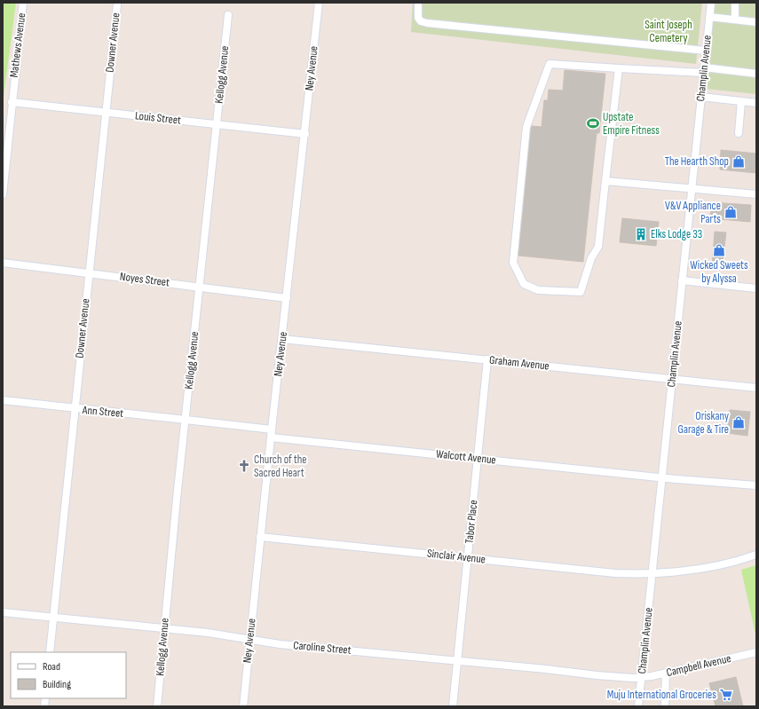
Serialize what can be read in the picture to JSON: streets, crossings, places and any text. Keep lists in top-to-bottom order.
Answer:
{
  "streets": {
    "street": [
      "Downer Avenue",
      "Mathews Avenue",
      "Ney Avenue",
      "Champlin Avenue",
      "Kellogg Avenue",
      "Louis Street",
      "Noyes Street",
      "Graham Avenue",
      "Ann Street",
      "Walcott Avenue",
      "Tabor Place",
      "Sinclair Avenue",
      "Caroline Street",
      "Campbell Avenue"
    ]
  },
  "crossings": [
    ["Downer Avenue", "Louis Street"],
    ["Downer Avenue", "Noyes Street"],
    ["Downer Avenue", "Ann Street"],
    ["Downer Avenue", "Caroline Street"],
    ["Mathews Avenue", "Louis Street"],
    ["Ney Avenue", "Louis Street"],
    ["Ney Avenue", "Noyes Street"],
    ["Ney Avenue", "Graham Avenue"],
    ["Ney Avenue", "Ann Street"],
    ["Ney Avenue", "Walcott Avenue"],
    ["Ney Avenue", "Sinclair Avenue"],
    ["Ney Avenue", "Caroline Street"],
    ["Champlin Avenue", "Graham Avenue"],
    ["Champlin Avenue", "Walcott Avenue"],
    ["Champlin Avenue", "Sinclair Avenue"],
    ["Champlin Avenue", "Caroline Street"],
    ["Champlin Avenue", "Campbell Avenue"],
    ["Kellogg Avenue", "Louis Street"],
    ["Kellogg Avenue", "Noyes Street"],
    ["Kellogg Avenue", "Ann Street"],
    ["Kellogg Avenue", "Caroline Street"],
    ["Graham Avenue", "Tabor Place"],
    ["Walcott Avenue", "Tabor Place"],
    ["Tabor Place", "Sinclair Avenue"],
    ["Tabor Place", "Caroline Street"],
    ["Caroline Street", "Campbell Avenue"]
  ],
  "parks": ["Saint Joseph Cemetery"],
  "places": {
    "sports": ["Upstate Empire Fitness"],
    "shop": [
      "The Hearth Shop",
      "V&V Appliance Parts",
      "Wicked Sweets by Alyssa",
      "Oriskany Garage & Tire"
    ],
    "building": ["Elks Lodge 33"],
    "church": ["Church of the Sacred Heart"],
    "supermarket": ["Muju International Groceries"]
  },
  "legend": ["Road", "Building"]
}
